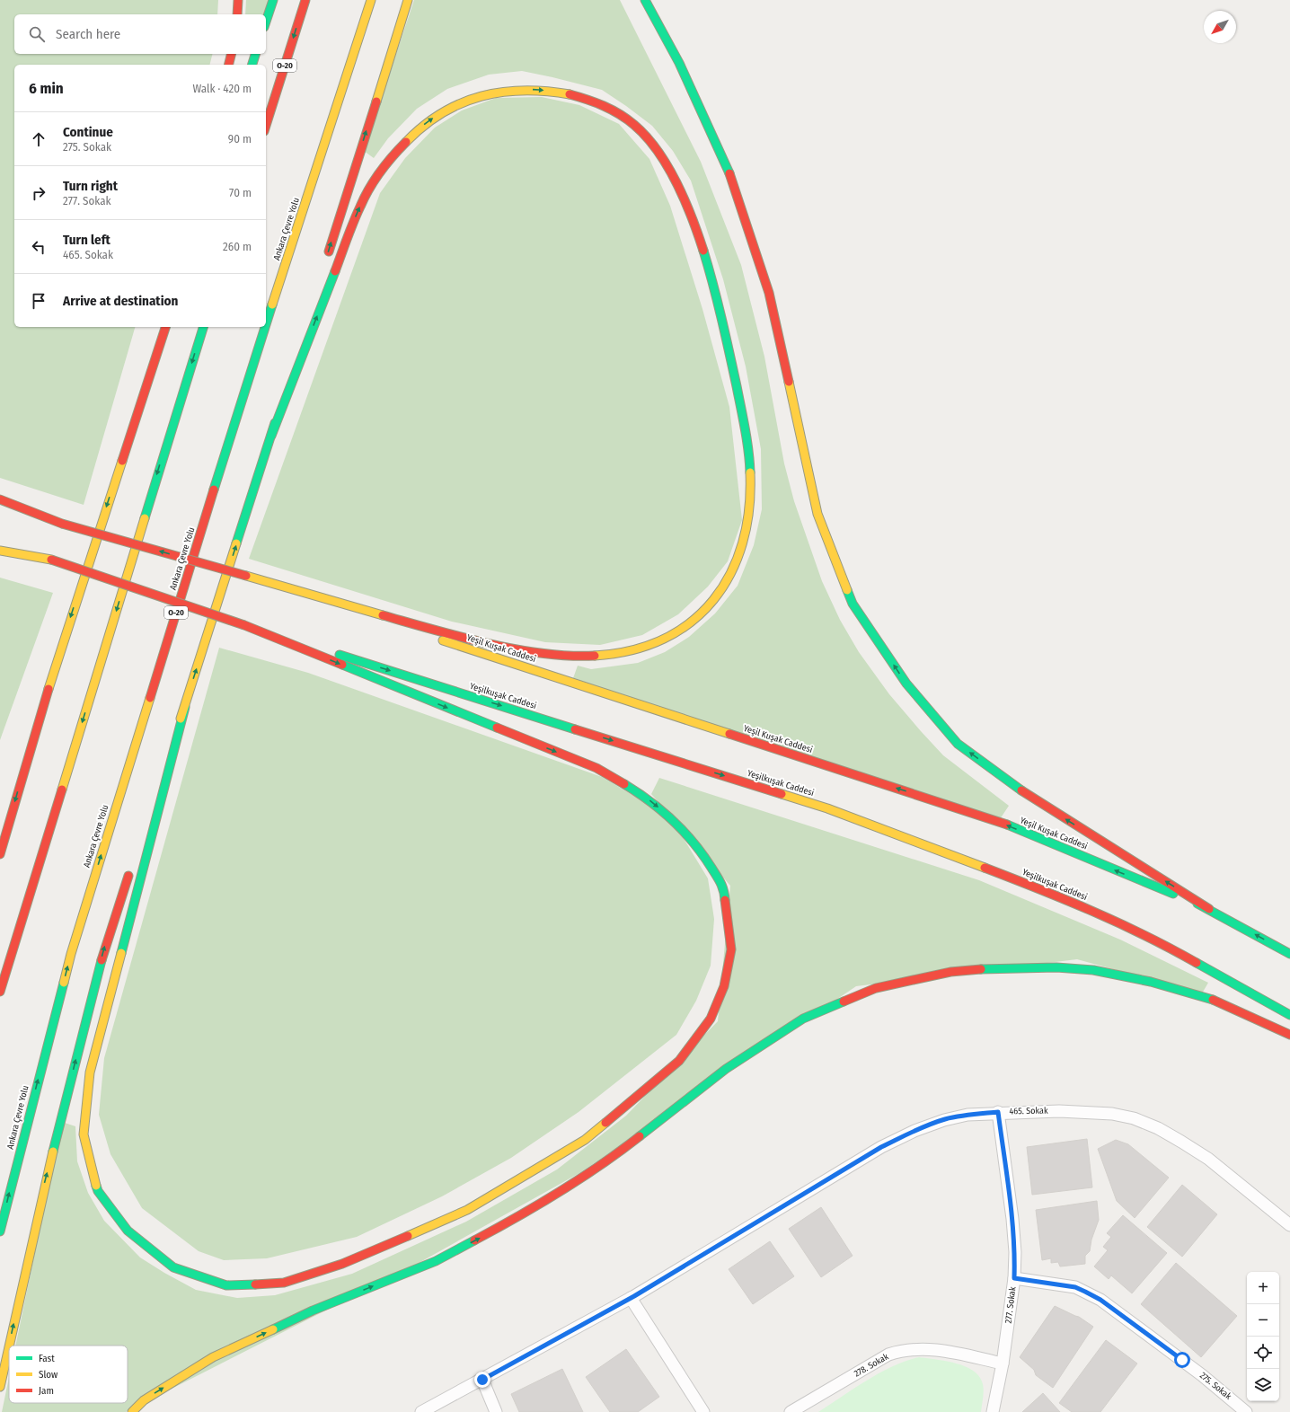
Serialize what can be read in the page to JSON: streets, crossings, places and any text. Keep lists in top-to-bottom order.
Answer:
{
  "streets": {
    "main road": [
      "O-20",
      "Ankara Çevre Yolu",
      "Yeşil Kuşak Caddesi",
      "Yeşilkuşak Caddesi"
    ],
    "street": [
      "465. Sokak",
      "277. Sokak",
      "278. Sokak",
      "275. Sokak"
    ]
  },
  "crossings": [
    ["465. Sokak", "277. Sokak"],
    ["277. Sokak", "278. Sokak"],
    ["277. Sokak", "275. Sokak"]
  ],
  "one_way": ["Yeşil Kuşak Caddesi", "Yeşilkuşak Caddesi"],
  "legend": ["Fast", "Slow", "Jam"],
  "north": "bottom left",
  "page": {
    "search": "Search here",
    "heading": ["6 min", "Walk · 420 m"],
    "list": [
      ["Continue", "275. Sokak", "90 m"],
      ["Turn right", "277. Sokak", "70 m"],
      ["Turn left", "465. Sokak", "260 m"],
      "Arrive at destination"
    ],
    "map_buttons": ["+", "−"]
  }
}
